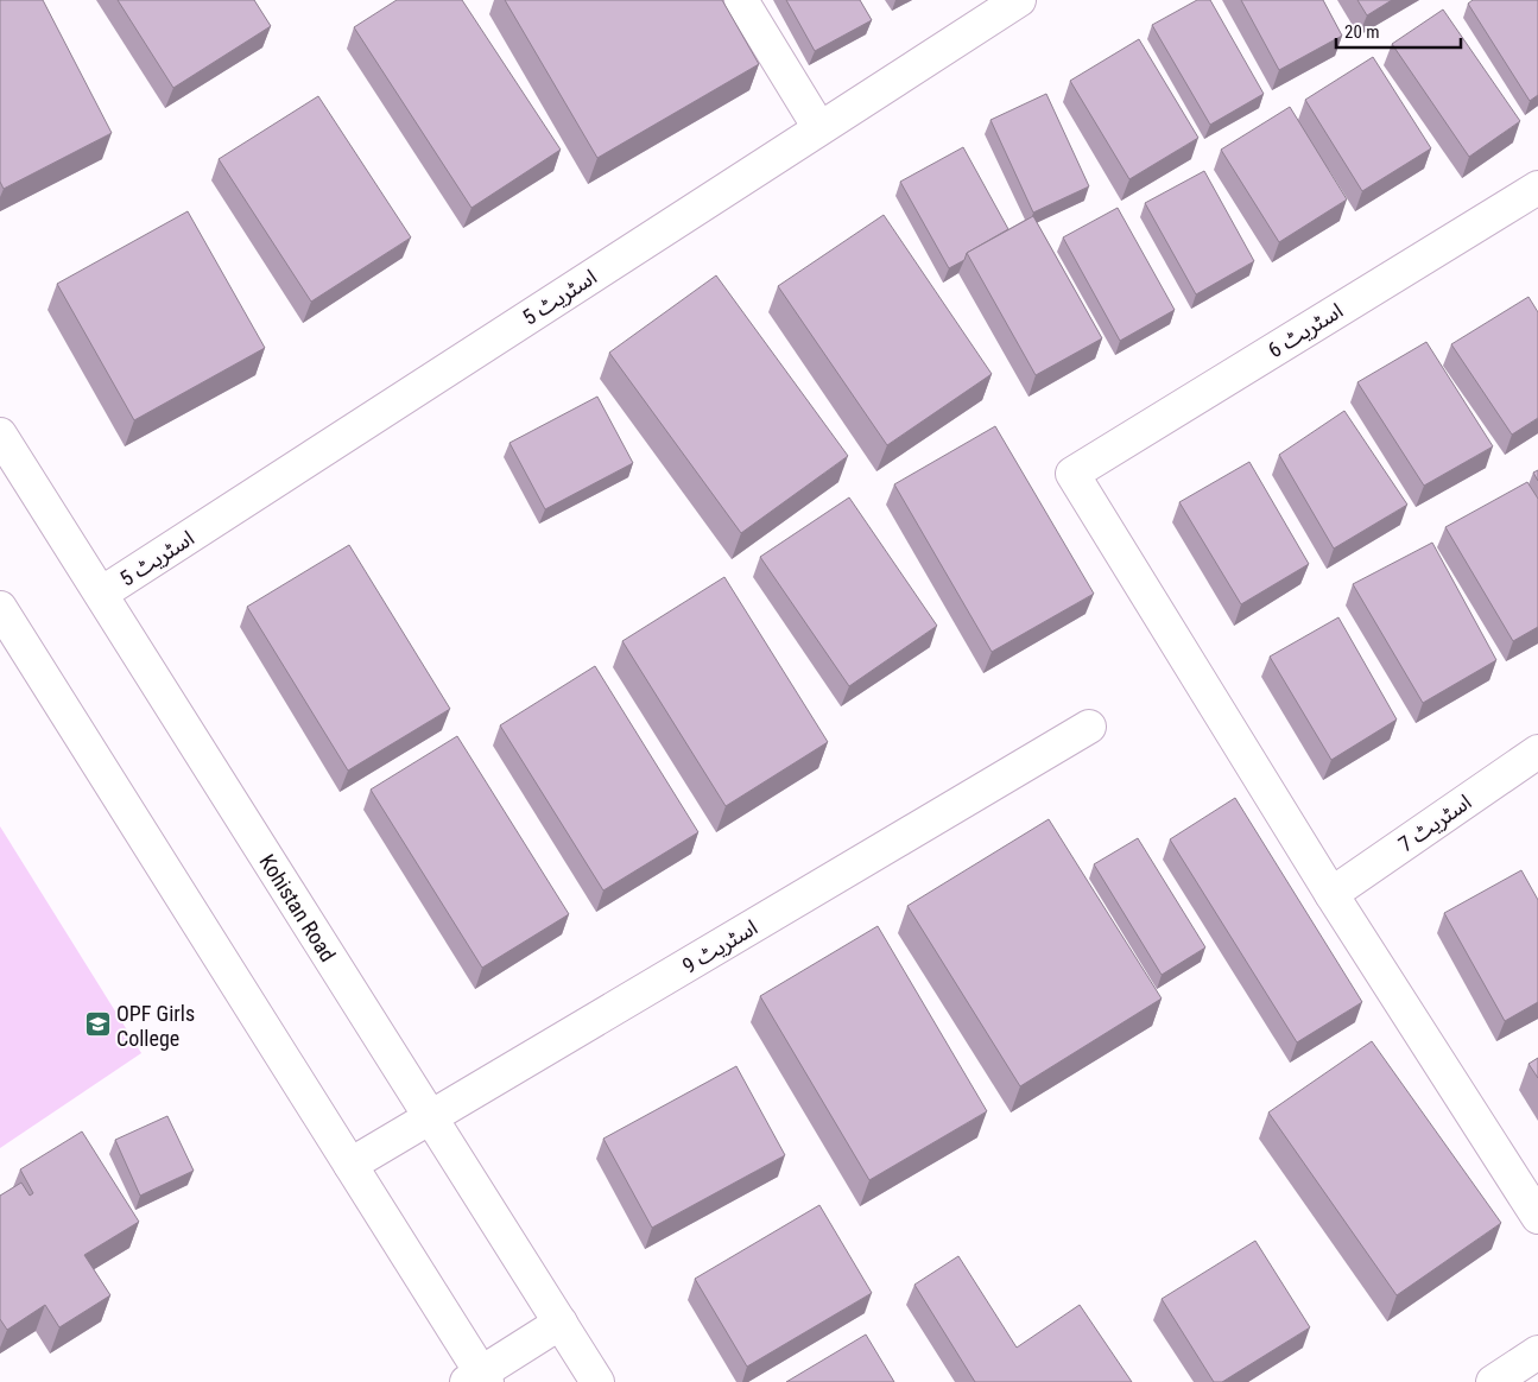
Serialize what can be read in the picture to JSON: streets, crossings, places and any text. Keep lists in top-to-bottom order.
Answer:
{
  "streets": {
    "street": [
      "اسٹریٹ 5",
      "اسٹریٹ 6",
      "اسٹریٹ 7",
      "Kohistan Road",
      "اسٹریٹ 9"
    ]
  },
  "crossings": [
    ["اسٹریٹ 5", "Kohistan Road"],
    ["اسٹریٹ 6", "اسٹریٹ 7"],
    ["Kohistan Road", "اسٹریٹ 9"]
  ],
  "places": {
    "school or university": ["OPF Girls College"]
  },
  "scale_bar": "20 m"
}
